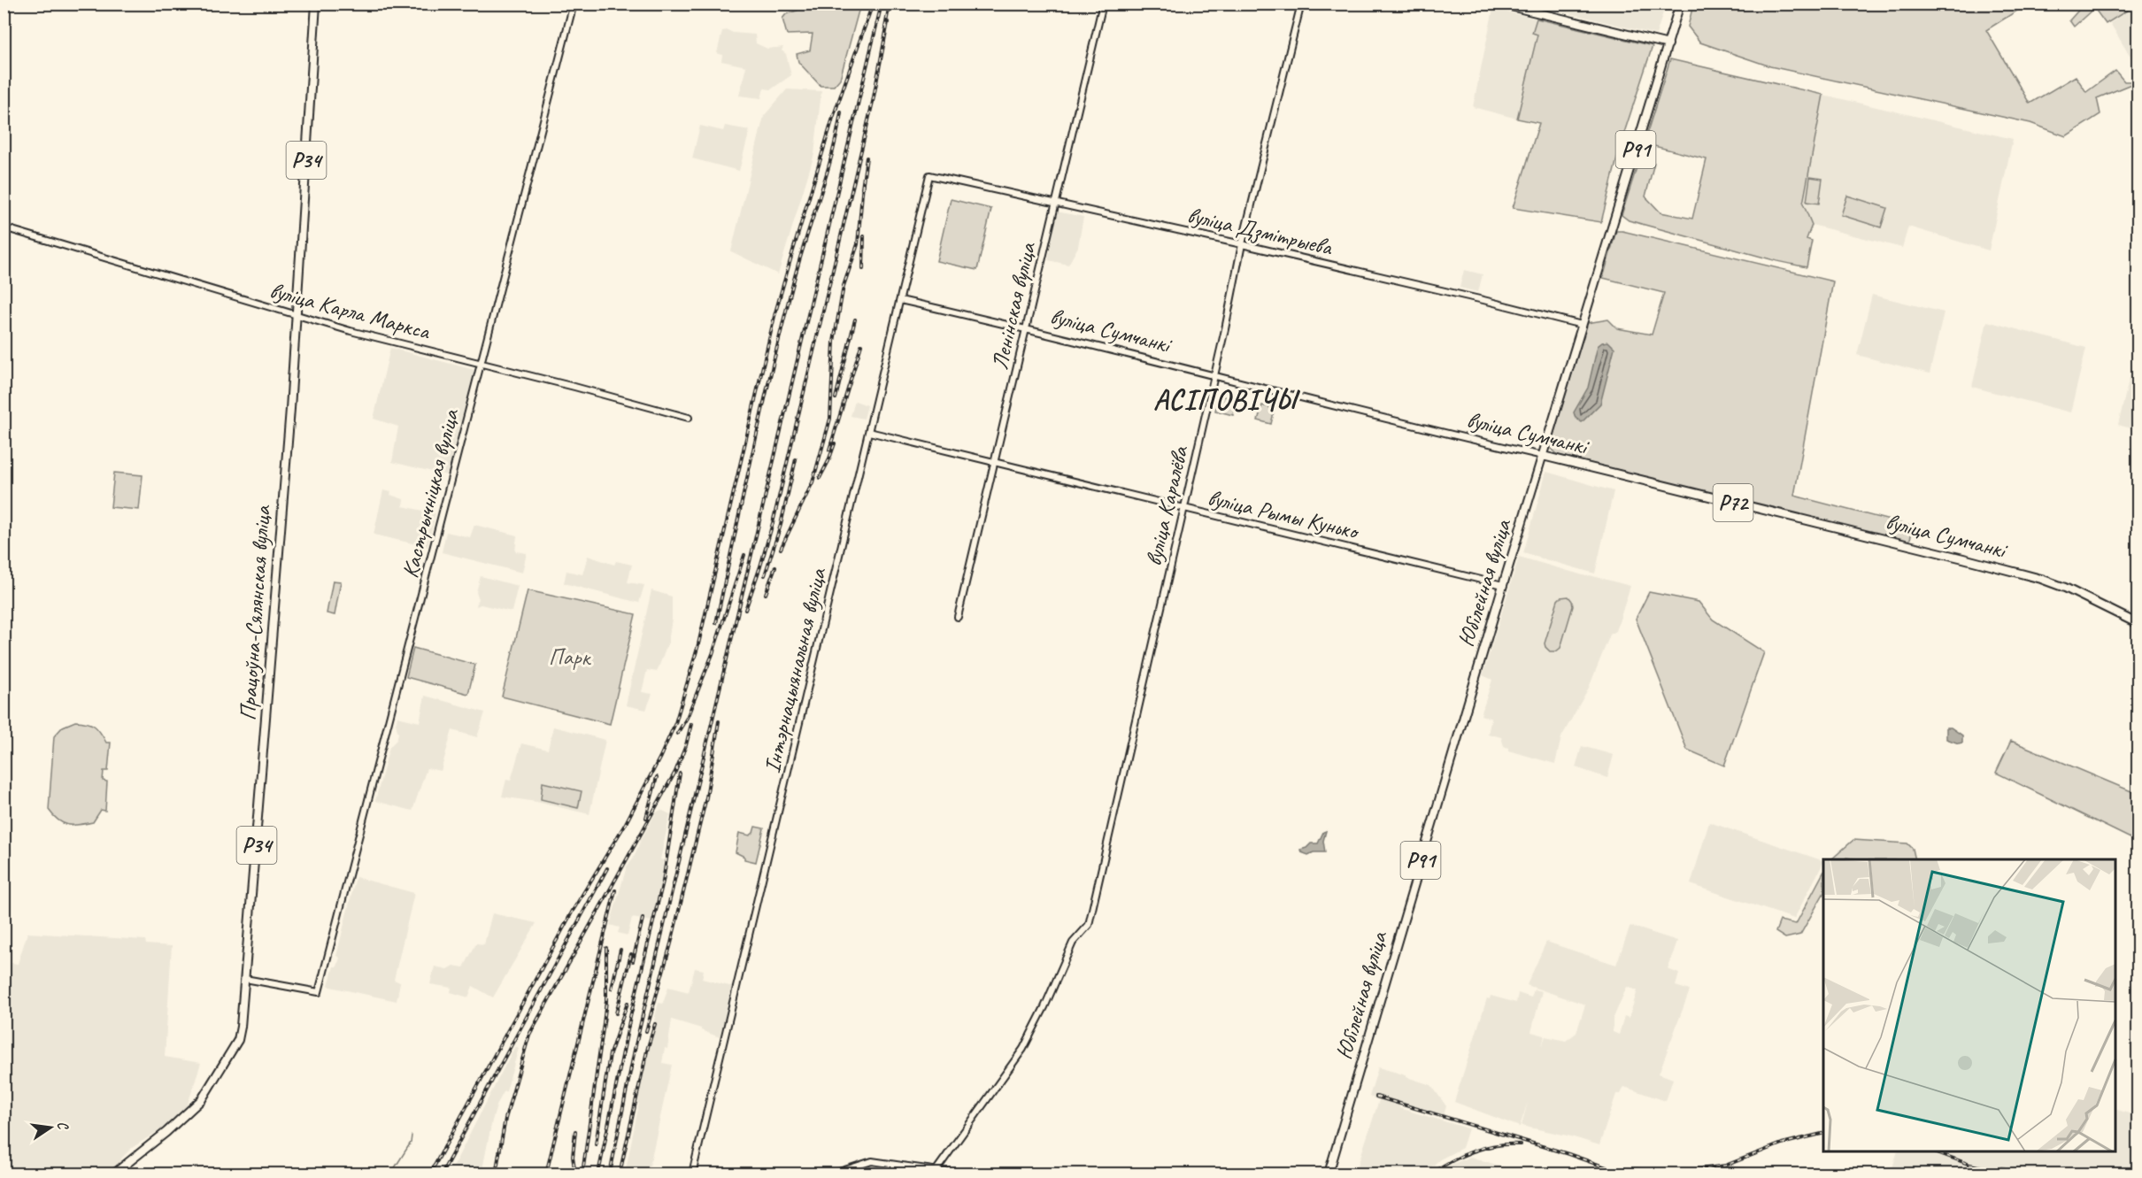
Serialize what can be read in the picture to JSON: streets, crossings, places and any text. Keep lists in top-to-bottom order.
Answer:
{
  "streets": {
    "main road": [
      "Р91",
      "Р34",
      "вуліца Сумчанкі",
      "Р72",
      "Юбілейная вуліца",
      "Працоўна-Сялянская вуліца"
    ],
    "street": [
      "вуліца Дзмітрыева",
      "Ленінская вуліца",
      "вуліца Карла Маркса",
      "Кастрычніцкая вуліца",
      "вуліца Каралёва",
      "вуліца Рымы Кунько",
      "Інтэрнацыянальная вуліца"
    ]
  },
  "crossings": [
    ["вуліца Дзмітрыева", "Ленінская вуліца"],
    ["вуліца Дзмітрыева", "вуліца Каралёва"],
    ["вуліца Дзмітрыева", "Юбілейная вуліца"],
    ["вуліца Дзмітрыева", "Інтэрнацыянальная вуліца"],
    ["Ленінская вуліца", "вуліца Сумчанкі"],
    ["Ленінская вуліца", "вуліца Рымы Кунько"],
    ["вуліца Карла Маркса", "Кастрычніцкая вуліца"],
    ["вуліца Карла Маркса", "Працоўна-Сялянская вуліца"],
    ["вуліца Сумчанкі", "вуліца Каралёва"],
    ["вуліца Сумчанкі", "Юбілейная вуліца"],
    ["вуліца Сумчанкі", "Інтэрнацыянальная вуліца"],
    ["Кастрычніцкая вуліца", "Працоўна-Сялянская вуліца"],
    ["вуліца Каралёва", "вуліца Рымы Кунько"],
    ["вуліца Рымы Кунько", "Юбілейная вуліца"],
    ["вуліца Рымы Кунько", "Інтэрнацыянальная вуліца"]
  ],
  "districts": ["АСІПОВІЧЫ"],
  "parks": ["Парк"],
  "north": "right"
}
